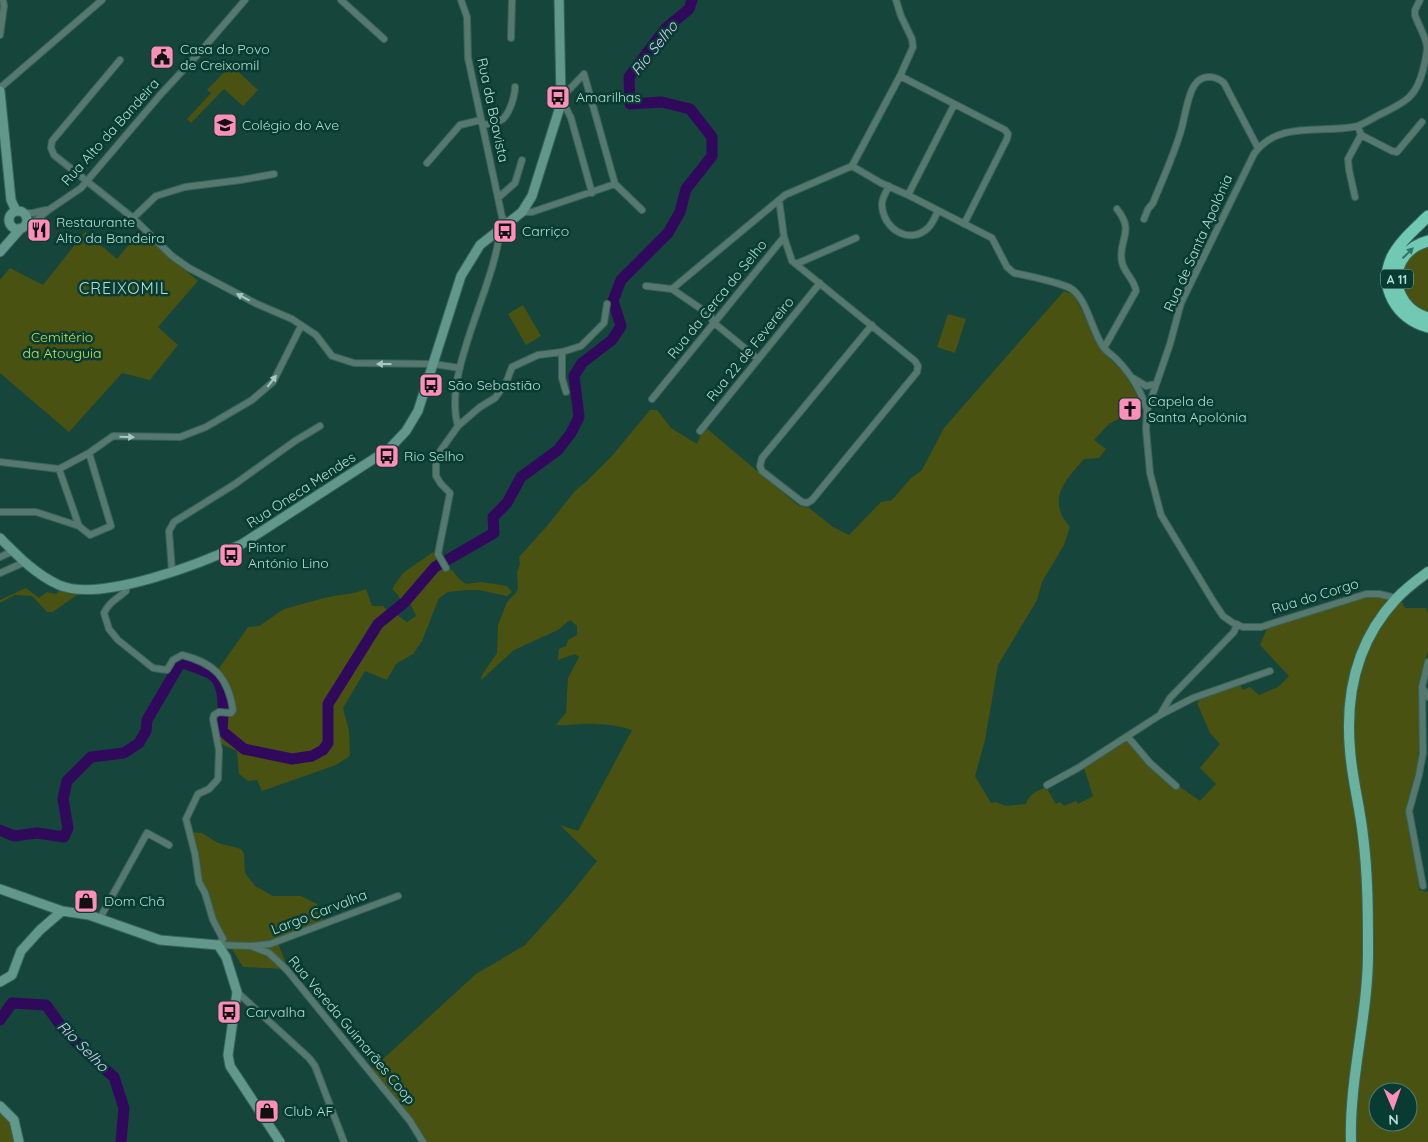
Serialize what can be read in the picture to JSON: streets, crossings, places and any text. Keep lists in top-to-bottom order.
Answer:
{
  "streets": {
    "highway": ["A 11"],
    "street": [
      "Rua da Boavista",
      "Rua Alto da Bandeira",
      "Rua de Santa Apolónia",
      "Rua da Cerca do Selho",
      "Rua 22 de Fevereiro",
      "Rua Oneca Mendes",
      "Rua do Corgo",
      "Largo Carvalha",
      "Rua Vereda Guimarães Coop"
    ]
  },
  "crossings": [
    ["Rua da Boavista", "Rua Oneca Mendes"],
    ["Rua de Santa Apolónia", "Rua do Corgo"],
    ["Largo Carvalha", "Rua Vereda Guimarães Coop"]
  ],
  "districts": ["CREIXOMIL"],
  "water": ["Rio Selho"],
  "parks": ["Cemitério da Atouguia"],
  "places": {
    "public building": ["Casa do Povo de Creixomil"],
    "bus stop": [
      "Amarilhas",
      "Carriço",
      "São Sebastião",
      "Rio Selho",
      "Pintor António Lino",
      "Carvalha"
    ],
    "school or university": ["Colégio do Ave"],
    "restaurant": ["Restaurante Alto da Bandeira"],
    "church": ["Capela de Santa Apolónia"],
    "shop": ["Dom Chã", "Club AF"]
  },
  "north": "bottom"
}
